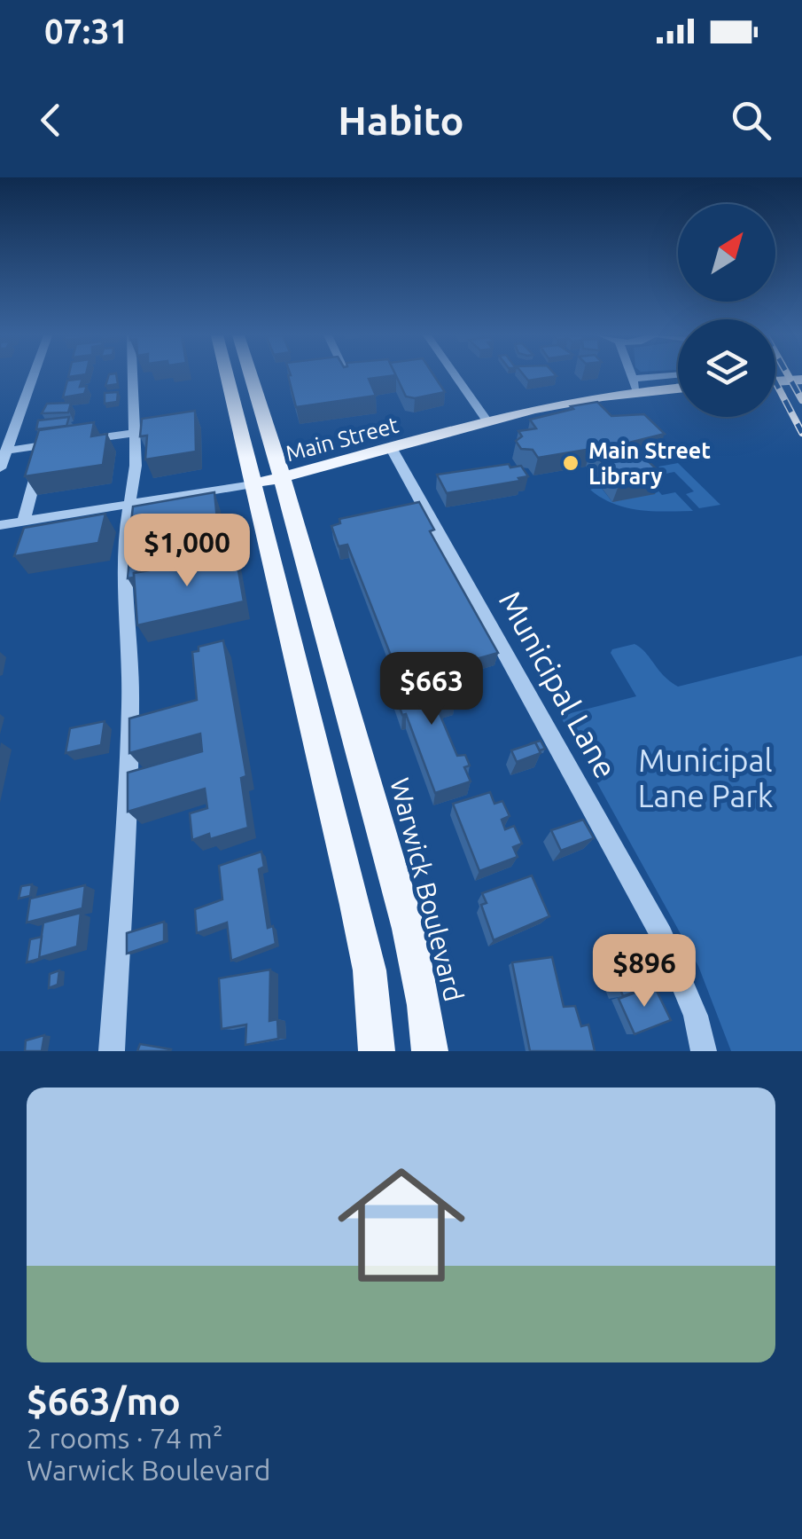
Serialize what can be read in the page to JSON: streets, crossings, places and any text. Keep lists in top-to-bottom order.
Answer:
{
  "streets": {
    "main road": ["Main Street", "Warwick Boulevard"],
    "street": ["Municipal Lane"]
  },
  "crossings": [
    ["Main Street", "Municipal Lane"],
    ["Main Street", "Warwick Boulevard"]
  ],
  "parks": ["Municipal Lane Park"],
  "places": ["Main Street Library"],
  "north": "top right",
  "page": {
    "status": "07:31",
    "header": "Habito",
    "price": ["$1,000", "$663", "$896"],
    "list": [
      {
        "name": "$663/mo",
        "note": "2 rooms · 74 m² · Warwick Boulevard"
      }
    ]
  }
}
